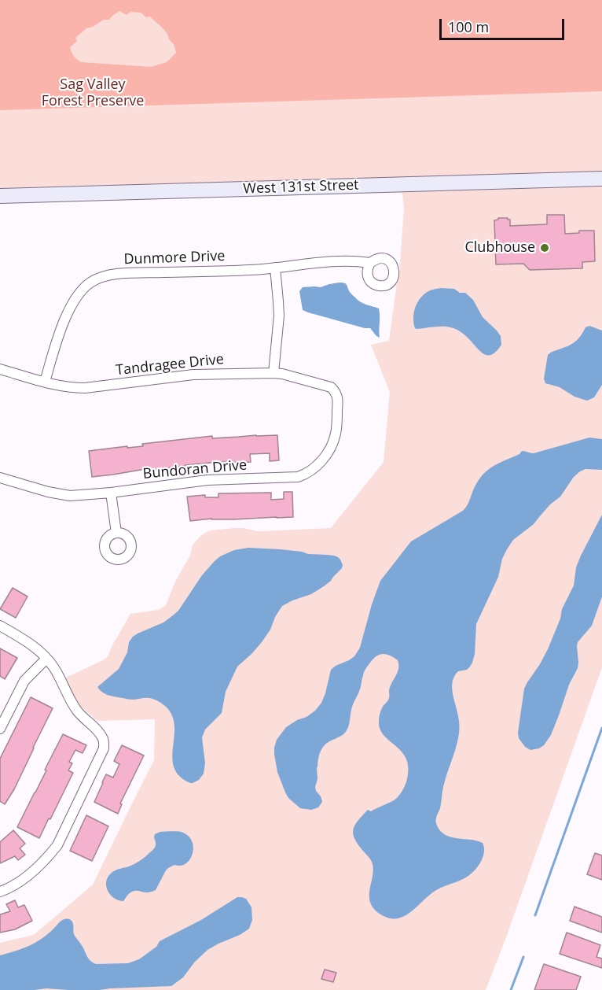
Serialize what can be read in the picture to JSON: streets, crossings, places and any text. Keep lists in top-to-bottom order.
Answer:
{
  "streets": {
    "street": [
      "West 131st Street",
      "Dunmore Drive",
      "Tandragee Drive",
      "Bundoran Drive"
    ]
  },
  "crossings": [
    ["Dunmore Drive", "Tandragee Drive"],
    ["Tandragee Drive", "Bundoran Drive"]
  ],
  "parks": ["Sag Valley Forest Preserve"],
  "places": ["Clubhouse"],
  "scale_bar": "100 m"
}
